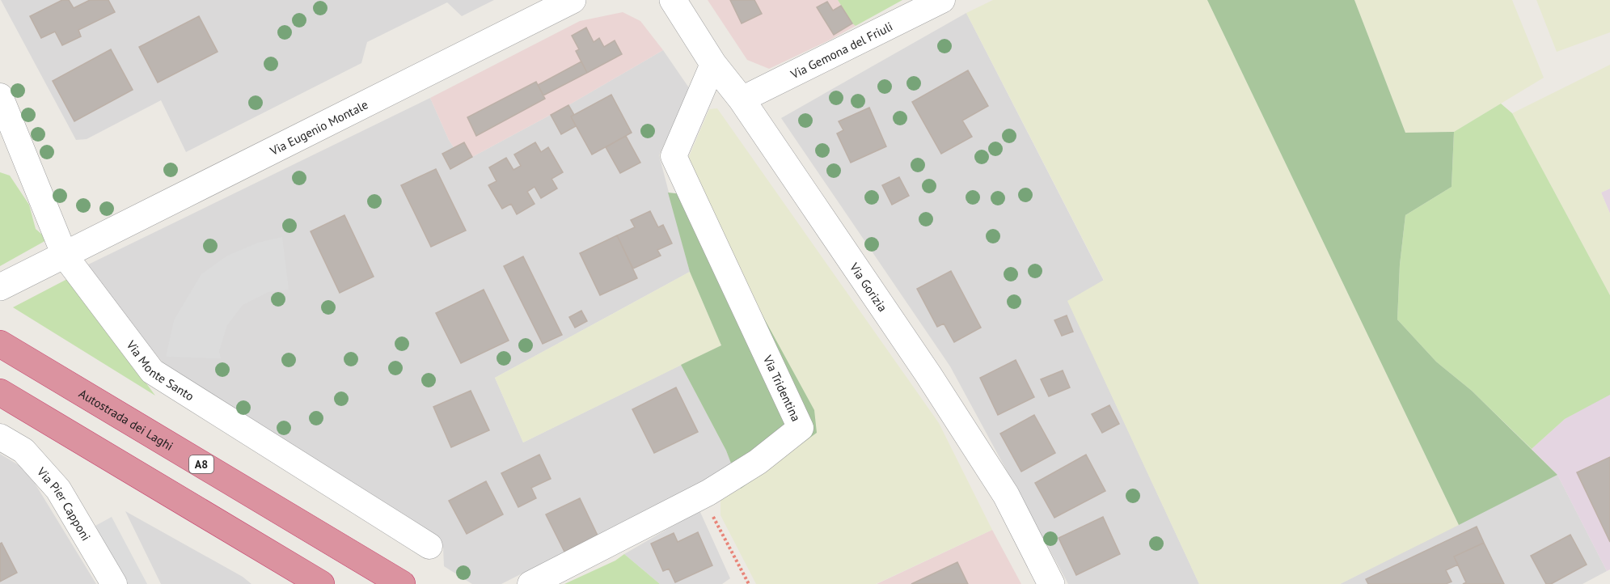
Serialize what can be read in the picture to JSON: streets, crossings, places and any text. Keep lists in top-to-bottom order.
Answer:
{
  "streets": {
    "highway": ["Autostrada dei Laghi", "A8"],
    "street": [
      "Via Gemona del Friuli",
      "Via Eugenio Montale",
      "Via Gorizia",
      "Via Monte Santo",
      "Via Tridentina",
      "Via Pier Capponi"
    ]
  },
  "crossings": [
    ["Via Gemona del Friuli", "Via Gorizia"],
    ["Via Eugenio Montale", "Via Monte Santo"],
    ["Via Gorizia", "Via Tridentina"]
  ]
}
